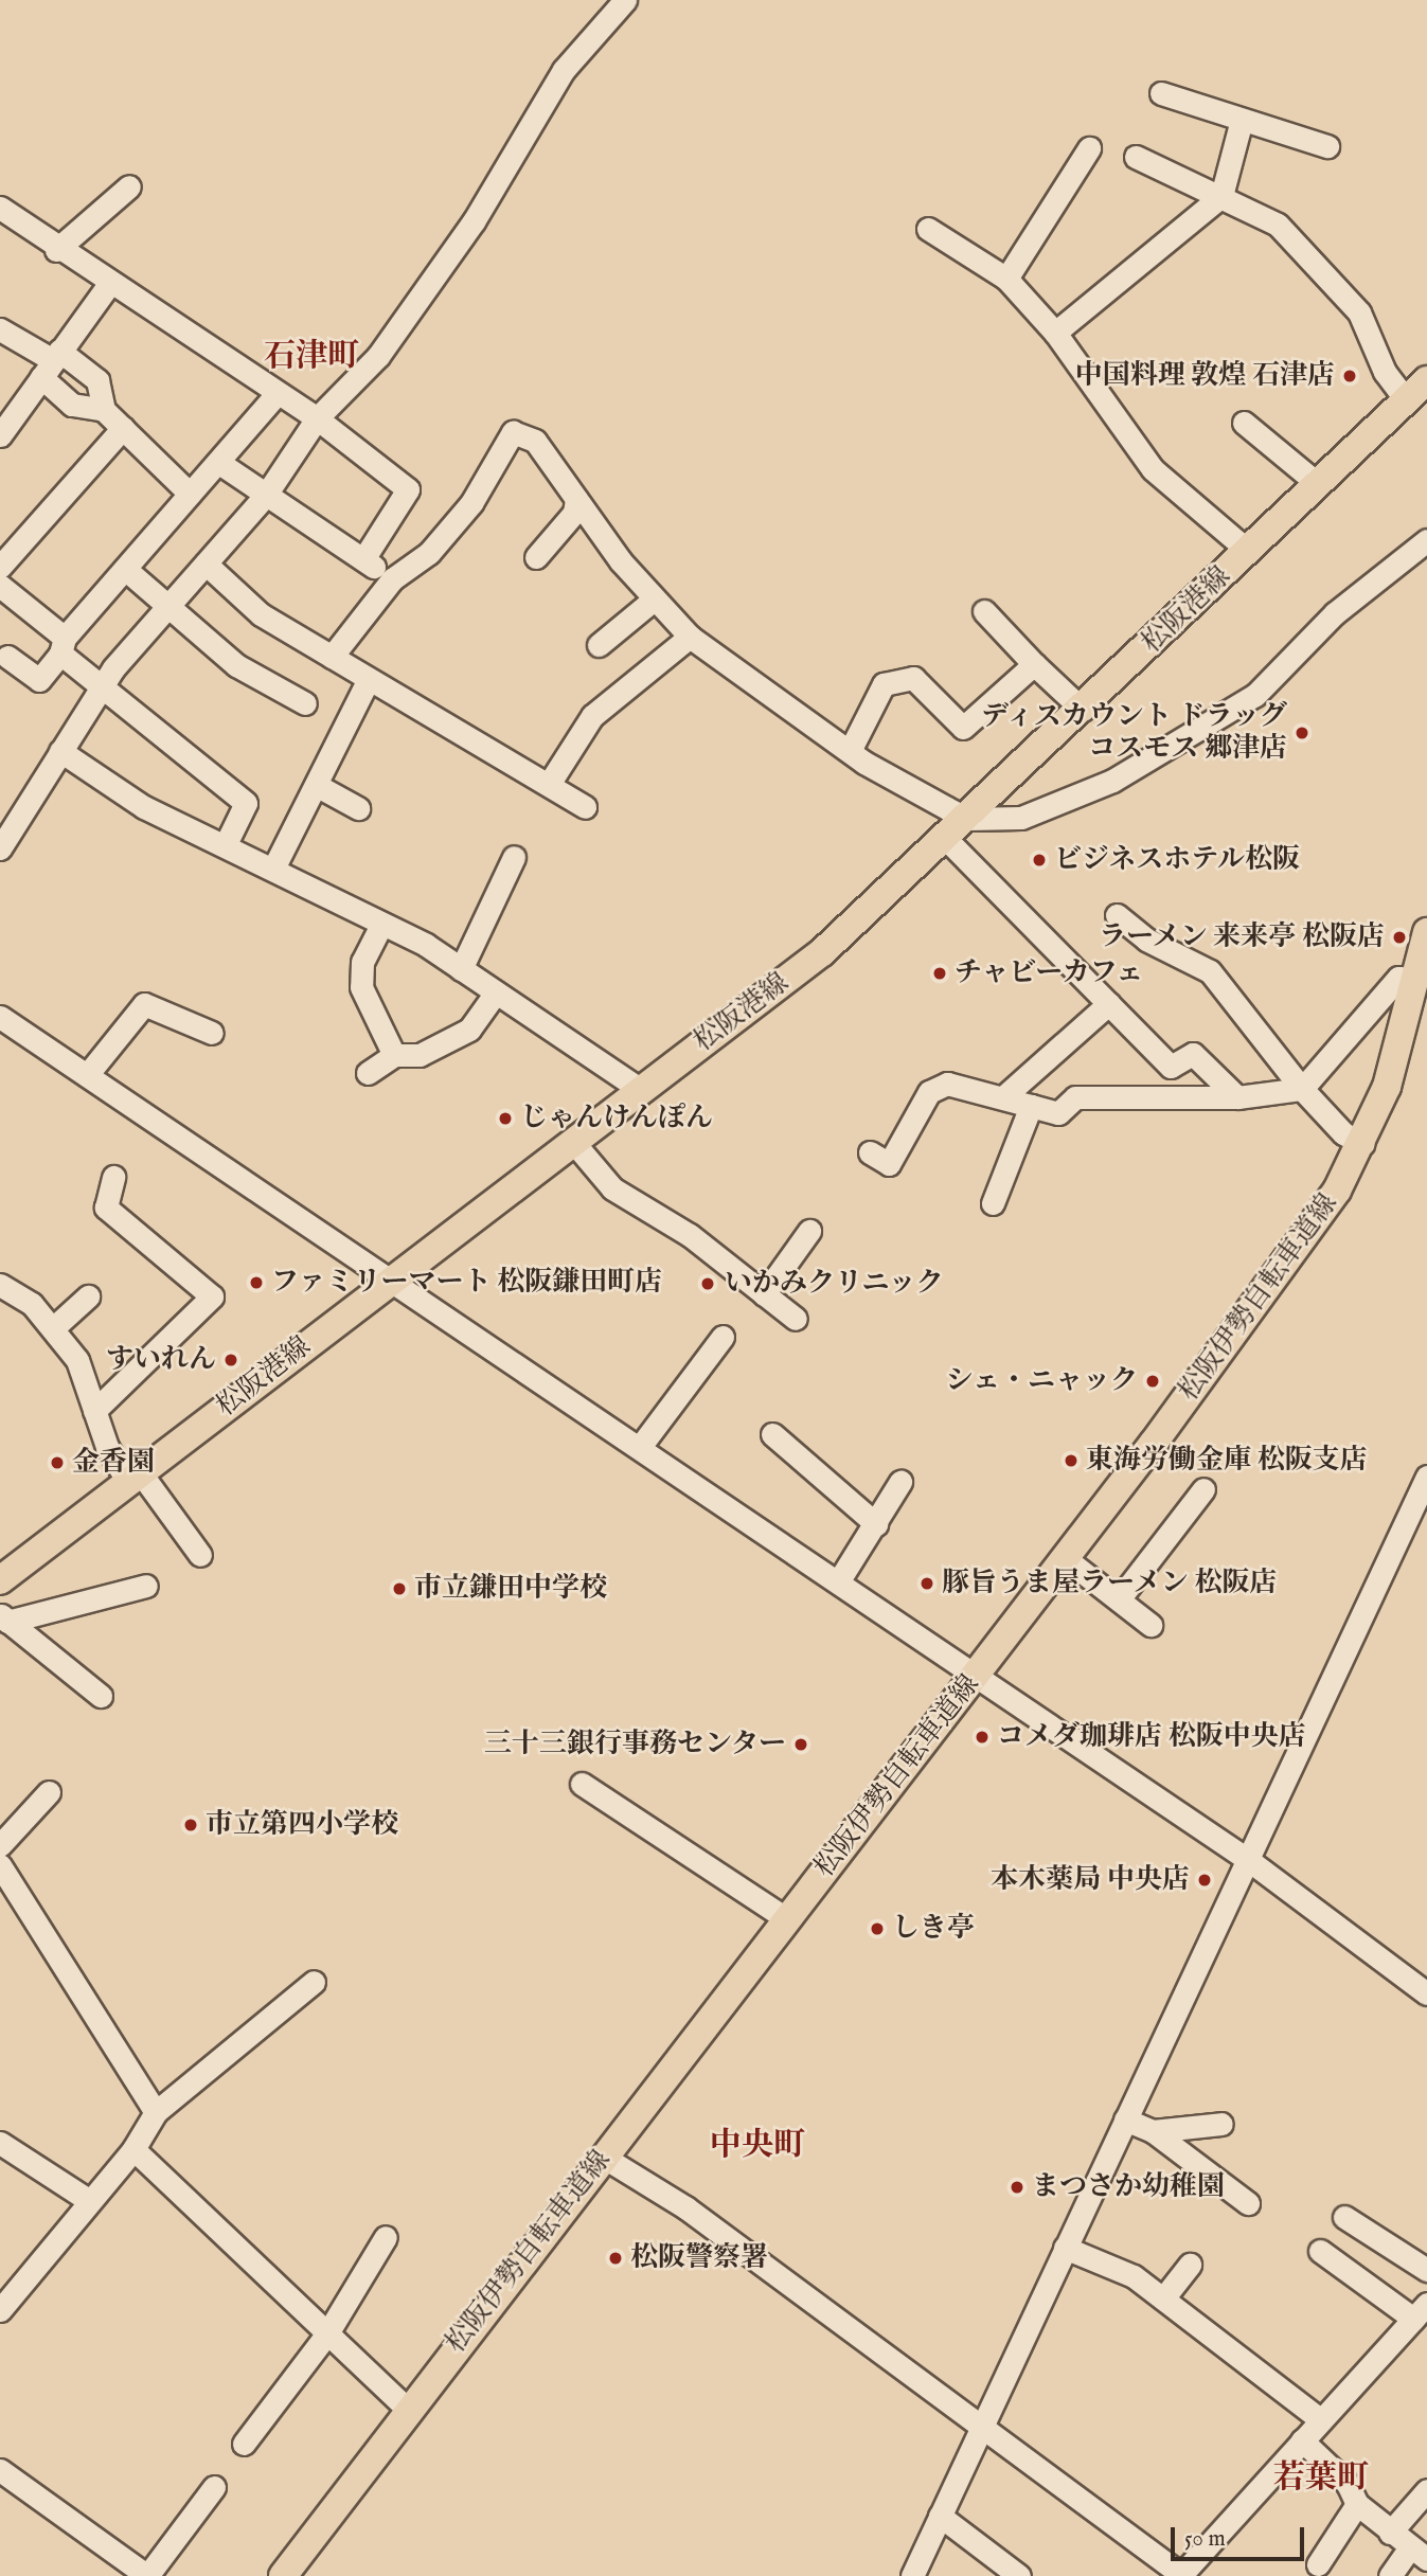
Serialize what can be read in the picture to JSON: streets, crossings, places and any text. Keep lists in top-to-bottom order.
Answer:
{
  "streets": {
    "main road": ["松阪港線", "松阪伊勢自転車道線"]
  },
  "districts": ["石津町", "中央町", "若葉町"],
  "places": [
    "中国料理 敦煌 石津店",
    "ディスカウント ドラッグ コスモス 郷津店",
    "ビジネスホテル松阪",
    "ラーメン 来来亭 松阪店",
    "チャビーカフェ",
    "じゃんけんぽん",
    "ファミリーマート 松阪鎌田町店",
    "いかみクリニック",
    "すいれん",
    "シェ・ニャック",
    "東海労働金庫 松阪支店",
    "金香園",
    "豚旨うま屋ラーメン 松阪店",
    "市立鎌田中学校",
    "コメダ珈琲店 松阪中央店",
    "三十三銀行事務センター",
    "市立第四小学校",
    "本木薬局 中央店",
    "しき亭",
    "まつさか幼稚園",
    "松阪警察署"
  ],
  "scale_bar": "50 m"
}
